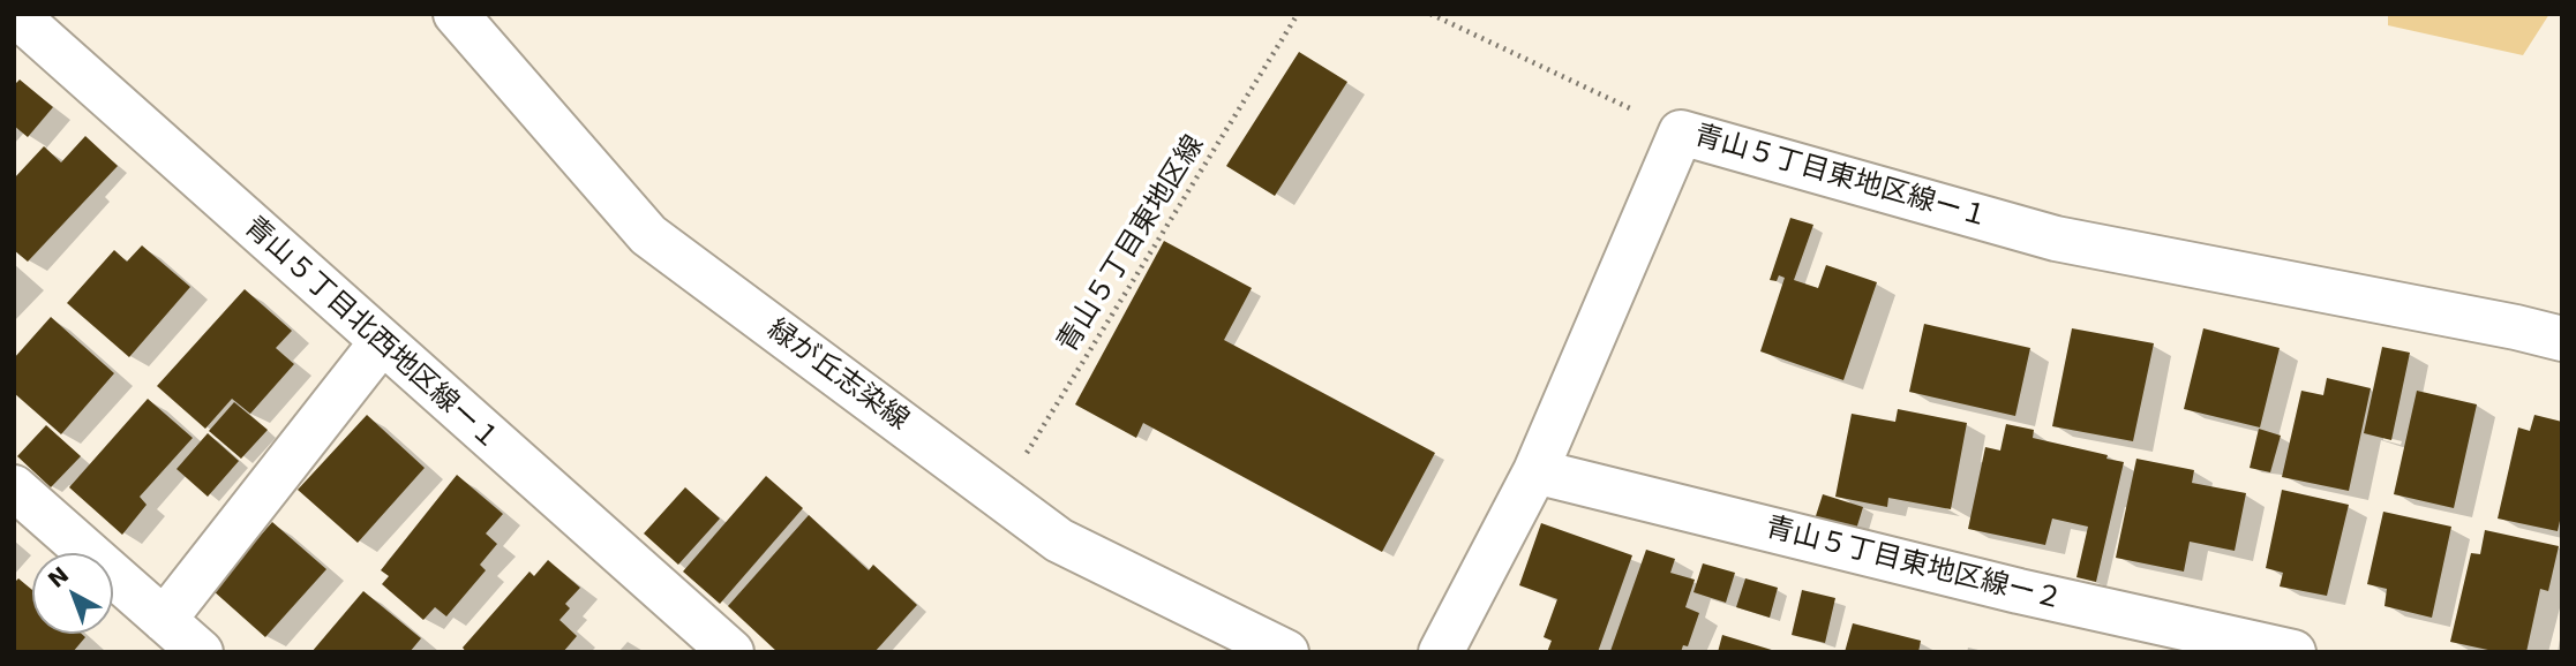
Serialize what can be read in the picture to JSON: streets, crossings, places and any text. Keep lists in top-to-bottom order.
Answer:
{
  "streets": {
    "street": [
      "青山５丁目東地区線ー１",
      "青山５丁目北西地区線ー１",
      "緑が丘志染線",
      "青山５丁目東地区線ー２"
    ],
    "path": ["青山５丁目東地区線"]
  },
  "crossings": [
    ["青山５丁目東地区線ー１", "青山５丁目東地区線ー２"],
    ["青山５丁目東地区線", "緑が丘志染線"]
  ],
  "north": "top left"
}
